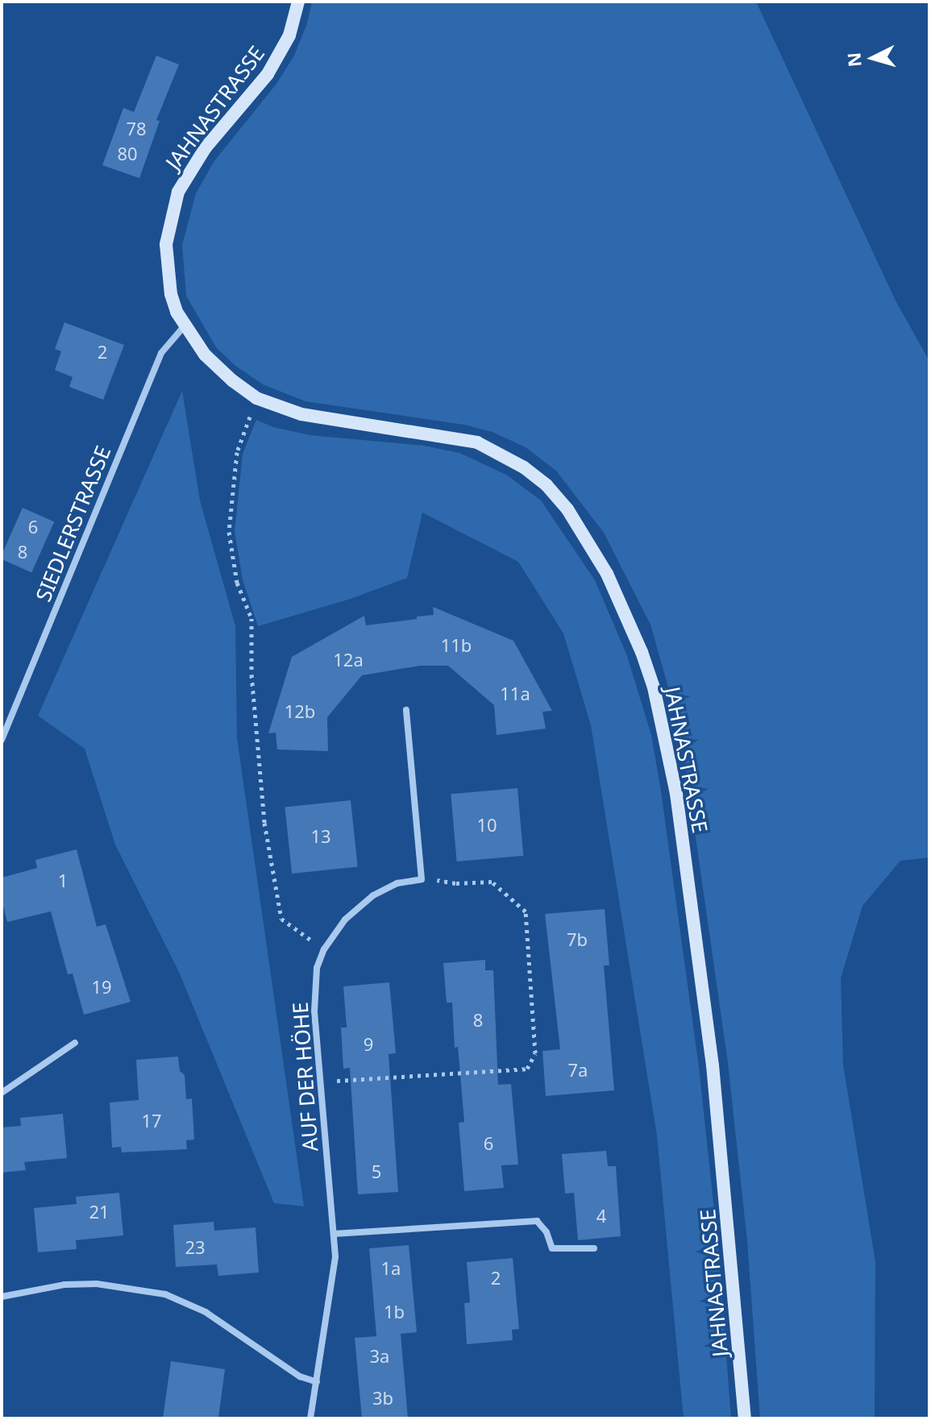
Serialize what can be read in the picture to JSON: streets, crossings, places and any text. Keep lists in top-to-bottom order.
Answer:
{
  "streets": {
    "street": ["JAHNASTRASSE", "SIEDLERSTRASSE", "AUF DER HÖHE"]
  },
  "crossings": [
    ["JAHNASTRASSE", "SIEDLERSTRASSE"]
  ],
  "house_numbers": [
    "78",
    "80",
    "2",
    "6",
    "8",
    "11b",
    "12a",
    "11a",
    "12b",
    "10",
    "13",
    "1",
    "7b",
    "19",
    "8",
    "9",
    "7a",
    "17",
    "6",
    "5",
    "21",
    "4",
    "23",
    "1a",
    "2",
    "1b",
    "3a",
    "3b"
  ],
  "north": "left"
}
